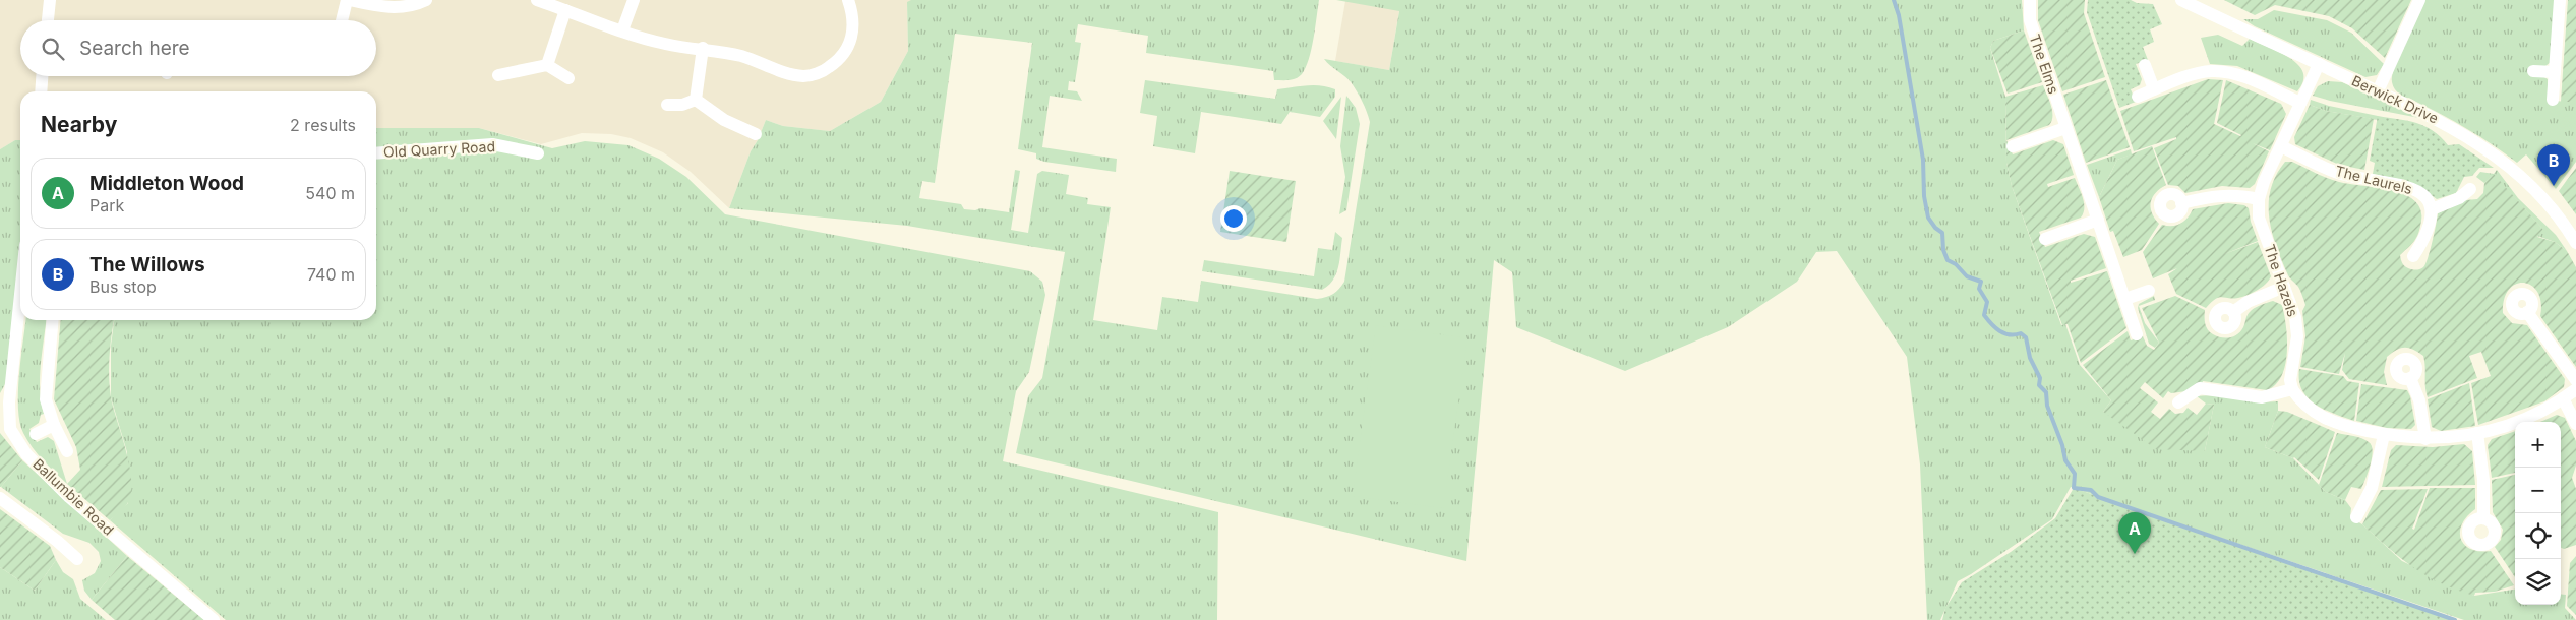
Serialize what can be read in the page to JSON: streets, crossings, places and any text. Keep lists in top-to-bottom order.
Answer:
{
  "streets": {
    "street": [
      "The Elms",
      "Berwick Drive",
      "Old Quarry Road",
      "The Laurels",
      "The Hazels",
      "Ballumbie Road"
    ]
  },
  "crossings": [
    ["Berwick Drive", "The Hazels"],
    ["The Laurels", "The Hazels"]
  ],
  "page": {
    "search": "Search here",
    "heading": ["Nearby", "2 results"],
    "pins": ["B", "A"],
    "list": [
      {
        "mark": "A",
        "name": "Middleton Wood",
        "note": "Park",
        "value": "540 m"
      },
      {
        "mark": "B",
        "name": "The Willows",
        "note": "Bus stop",
        "value": "740 m"
      }
    ],
    "map_buttons": ["+", "−"]
  }
}
